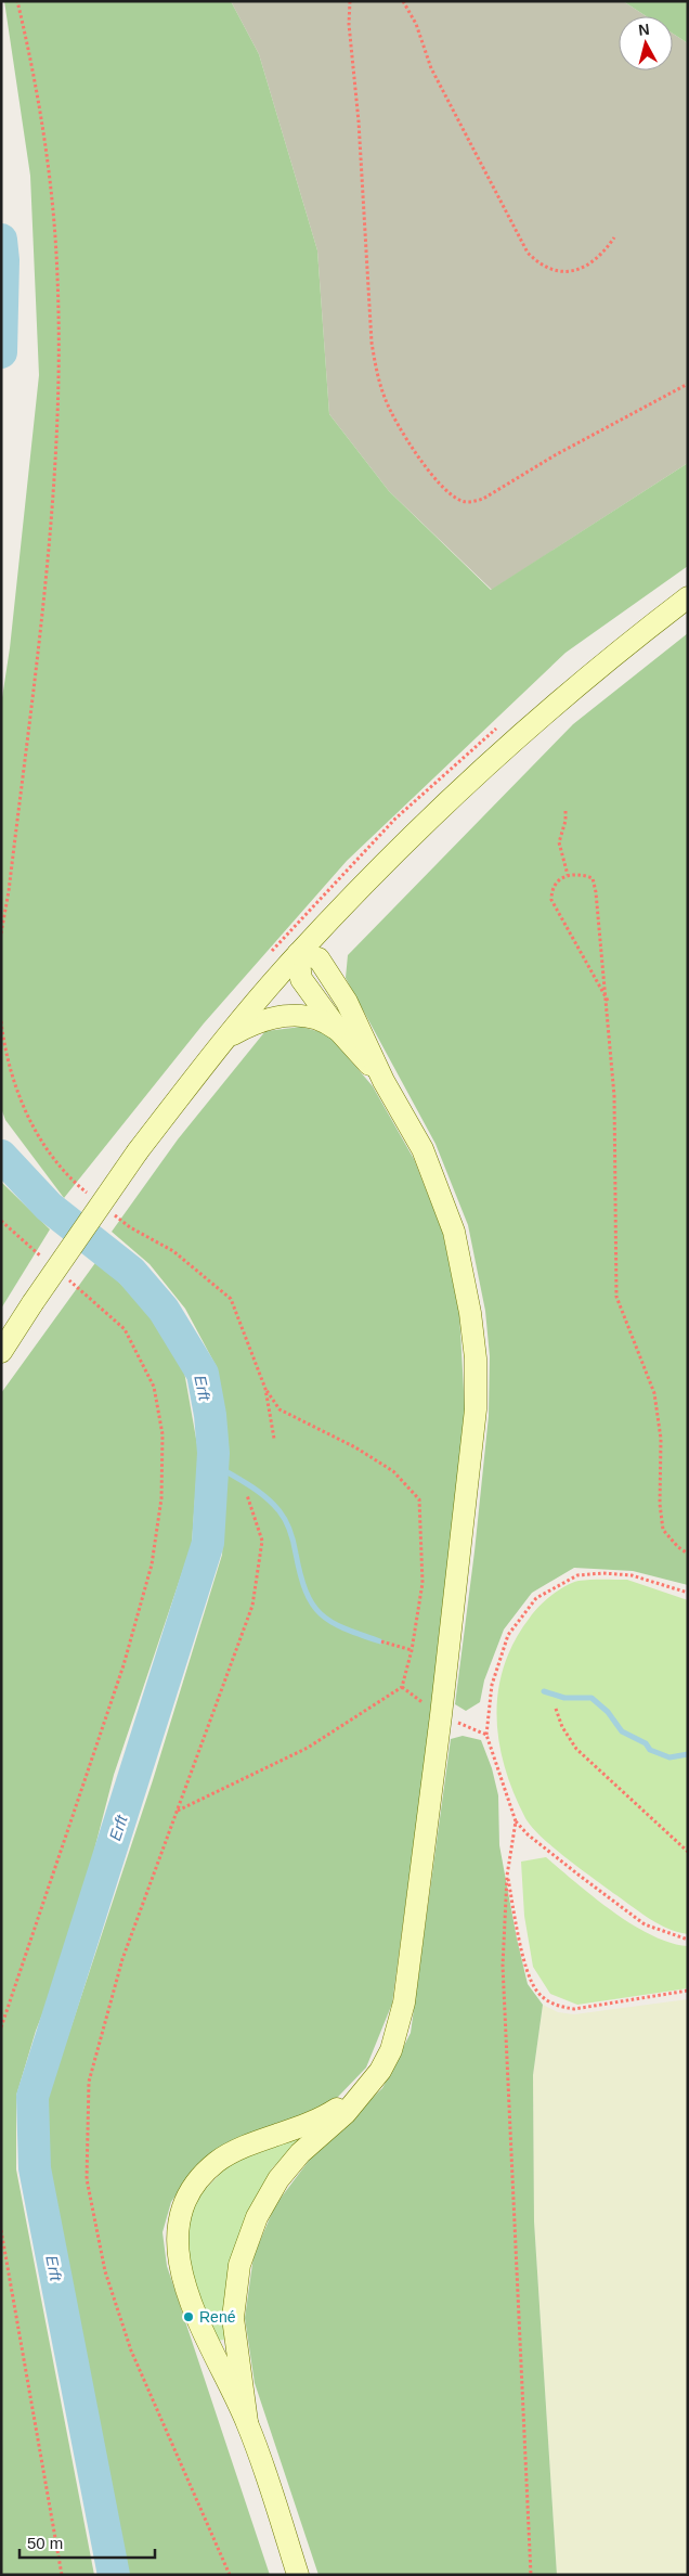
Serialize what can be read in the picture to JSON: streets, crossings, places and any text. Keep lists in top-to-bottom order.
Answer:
{
  "water": ["Erft"],
  "places": ["René"],
  "scale_bar": "50 m",
  "north": "top"
}
